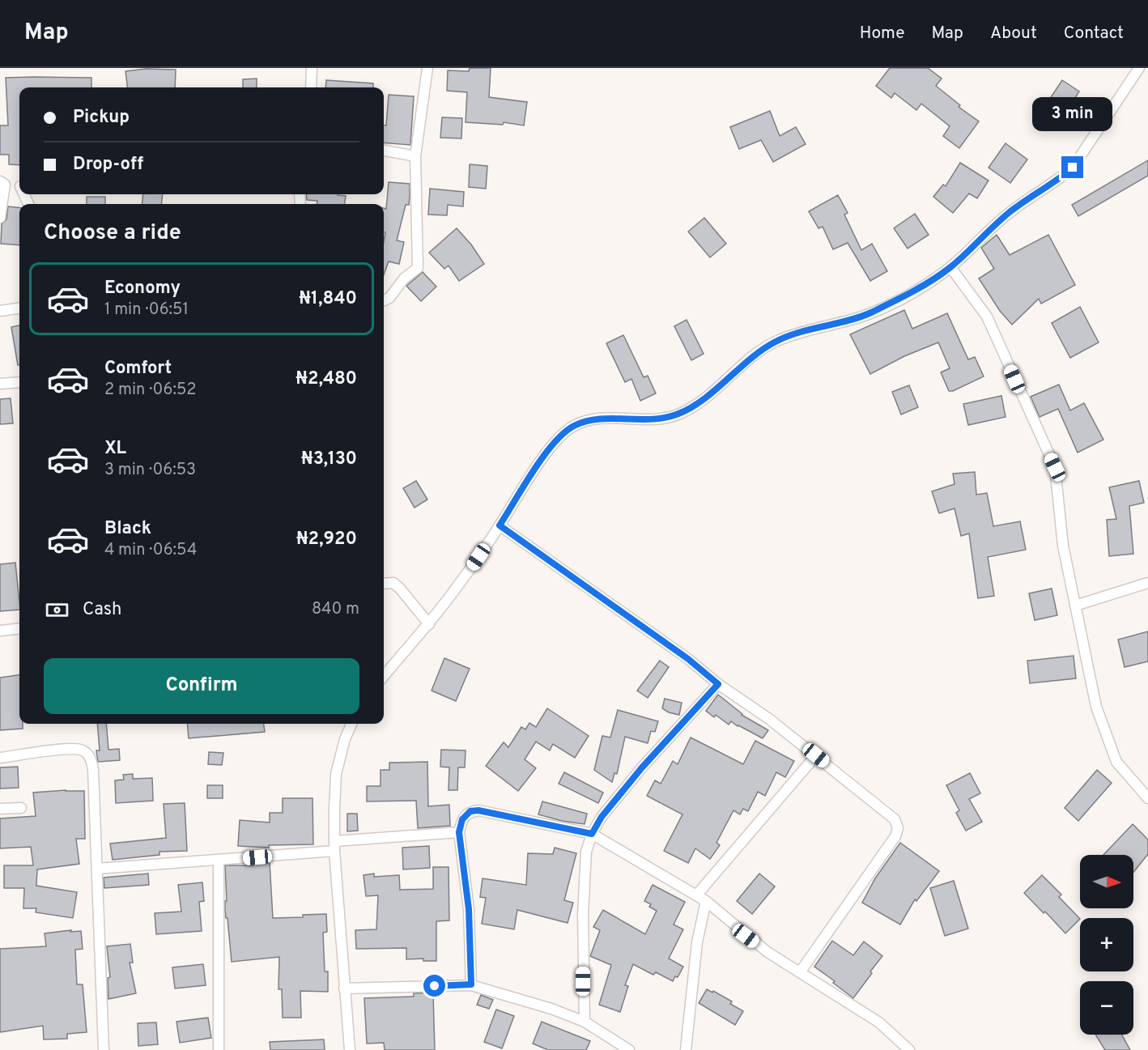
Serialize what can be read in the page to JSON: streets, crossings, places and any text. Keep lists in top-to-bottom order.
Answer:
{
  "north": "right",
  "page": {
    "header": "Map",
    "nav": [
      "Home",
      "Map",
      "About",
      "Contact"
    ],
    "banner": ["Pickup", "Drop-off"],
    "bubble": "3 min",
    "heading": "Choose a ride",
    "list": [
      {
        "name": "Economy",
        "note": "1 min · 06:51",
        "value": "₦1,840"
      },
      {
        "name": "Comfort",
        "note": "2 min · 06:52",
        "value": "₦2,480"
      },
      {
        "name": "XL",
        "note": "3 min · 06:53",
        "value": "₦3,130"
      },
      {
        "name": "Black",
        "note": "4 min · 06:54",
        "value": "₦2,920"
      }
    ],
    "pay": ["Cash", "840 m"],
    "buttons": "Confirm",
    "map_buttons": ["+", "−"]
  }
}
